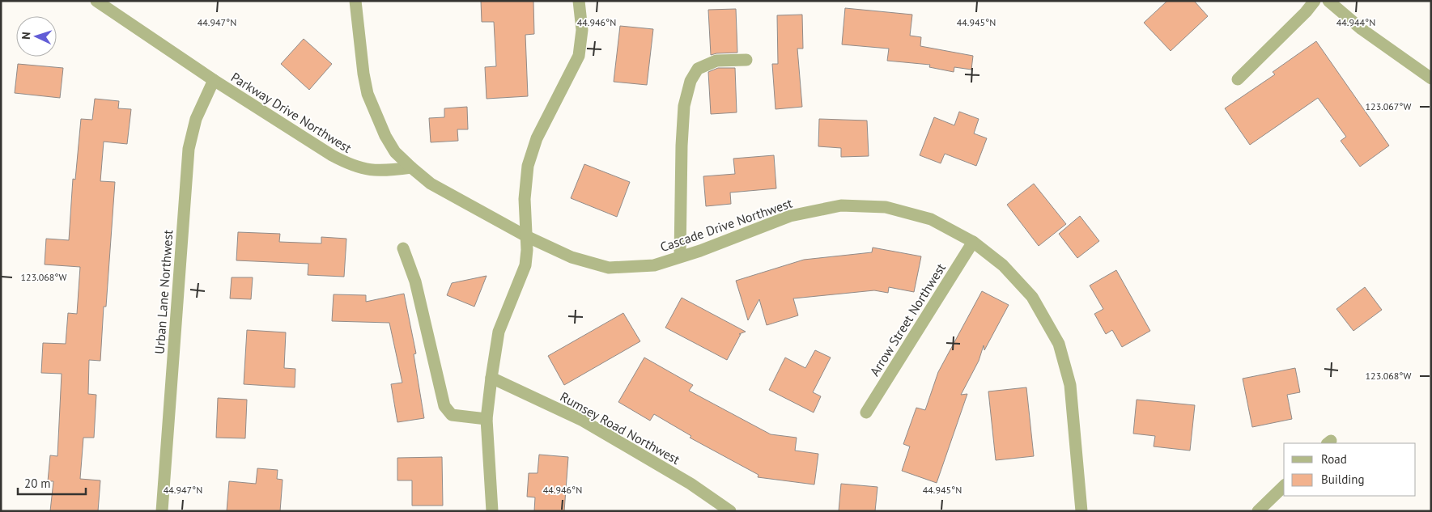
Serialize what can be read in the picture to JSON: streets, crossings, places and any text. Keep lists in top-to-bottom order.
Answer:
{
  "streets": {
    "street": [
      "Parkway Drive Northwest",
      "Cascade Drive Northwest",
      "Urban Lane Northwest",
      "Arrow Street Northwest",
      "Rumsey Road Northwest"
    ]
  },
  "crossings": [
    ["Parkway Drive Northwest", "Urban Lane Northwest"],
    ["Cascade Drive Northwest", "Arrow Street Northwest"]
  ],
  "legend": ["Road", "Building"],
  "scale_bar": "20 m",
  "north": "left",
  "coordinates": [
    "44.947°N",
    "44.946°N",
    "44.945°N",
    "44.944°N",
    "123.067°W",
    "123.068°W"
  ]
}
